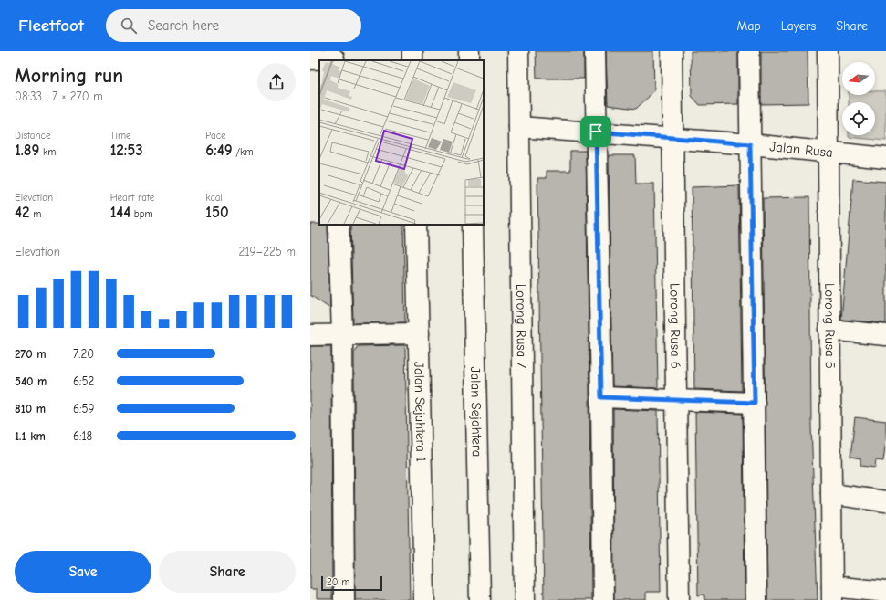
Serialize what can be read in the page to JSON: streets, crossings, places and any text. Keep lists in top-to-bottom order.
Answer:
{
  "streets": {
    "street": [
      "Jalan Rusa",
      "Lorong Rusa 7",
      "Lorong Rusa 6",
      "Lorong Rusa 5",
      "Jalan Sejahtera 1",
      "Jalan Sejahtera"
    ]
  },
  "crossings": [
    ["Jalan Rusa", "Lorong Rusa 7"],
    ["Jalan Rusa", "Lorong Rusa 6"],
    ["Jalan Rusa", "Lorong Rusa 5"]
  ],
  "scale_bar": "20 m",
  "north": "left",
  "page": {
    "header": "Fleetfoot",
    "search": "Search here",
    "nav": ["Map", "Layers", "Share"],
    "heading": ["Morning run", "08:33 · 7 × 270 m"],
    "stats": [
      ["Distance", "1.89 km"],
      ["Time", "12:53"],
      ["Pace", "6:49 /km"],
      ["Elevation", "42 m"],
      ["Heart rate", "144 bpm"],
      ["kcal", "150"]
    ],
    "chart": ["Elevation", "219–225 m"],
    "list": [
      {
        "name": "270 m",
        "note": "7:20"
      },
      {
        "name": "540 m",
        "note": "6:52"
      },
      {
        "name": "810 m",
        "note": "6:59"
      },
      {
        "name": "1.1 km",
        "note": "6:18"
      }
    ],
    "buttons": ["Save", "Share"],
    "scale": "20 m"
  }
}
